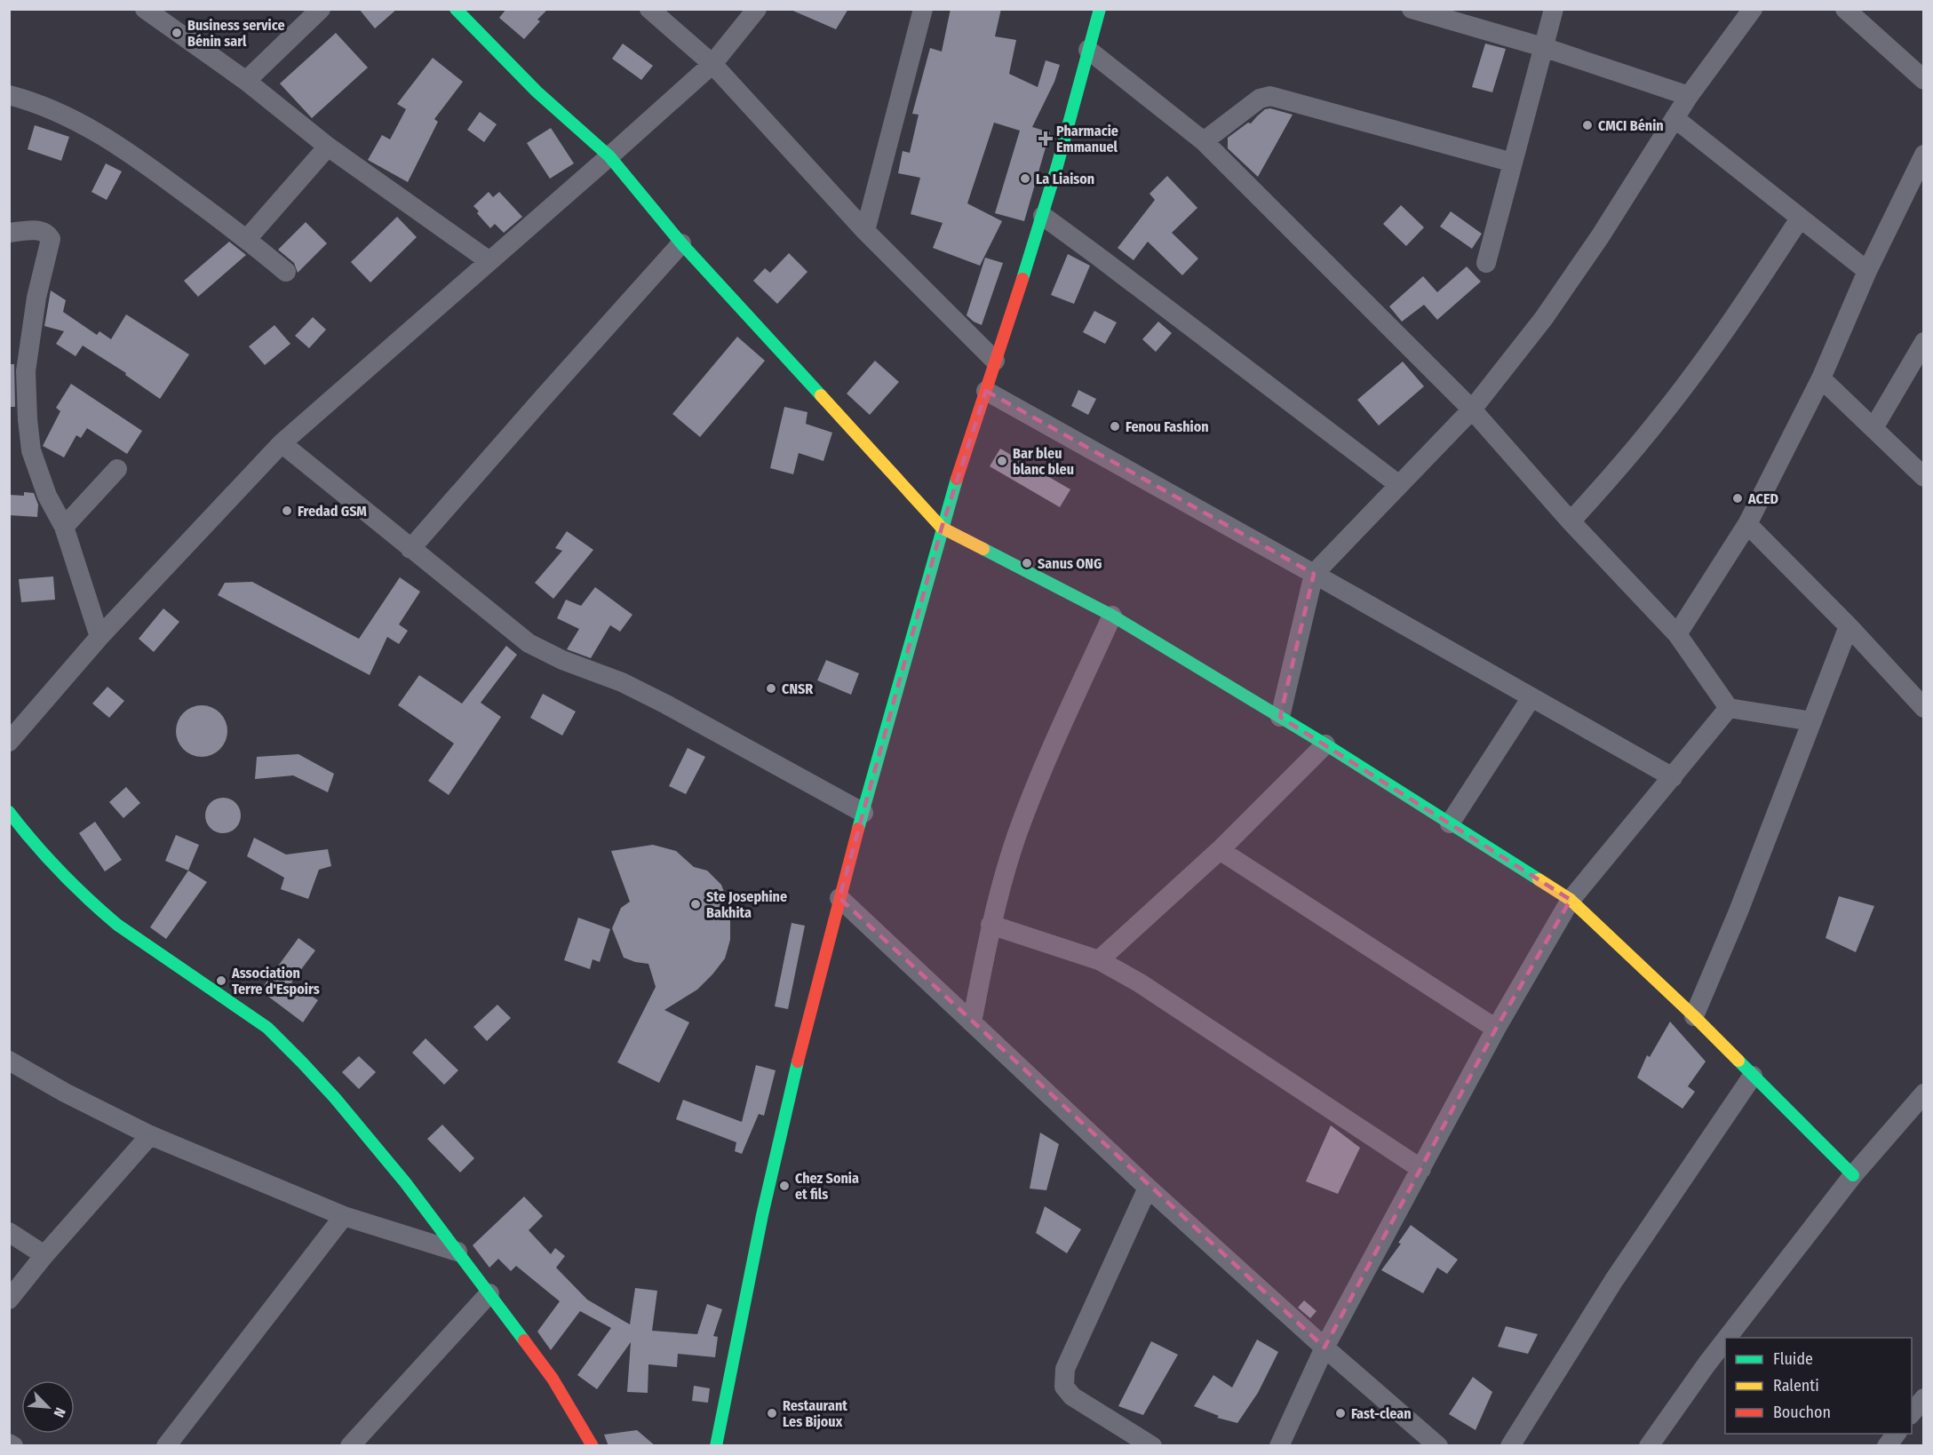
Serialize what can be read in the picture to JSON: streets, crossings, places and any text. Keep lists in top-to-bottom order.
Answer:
{
  "places": {
    "other": [
      "Business service Bénin sarl",
      "CMCI Bénin",
      "La Liaison",
      "Fenou Fashion",
      "Bar bleu blanc bleu",
      "ACED",
      "Fredad GSM",
      "Sanus ONG",
      "CNSR",
      "Ste Josephine Bakhita",
      "Association Terre d'Espoirs",
      "Chez Sonia et fils",
      "Restaurant Les Bijoux",
      "Fast-clean"
    ],
    "health": ["Pharmacie Emmanuel"]
  },
  "legend": ["Fluide", "Ralenti", "Bouchon"],
  "north": "bottom right"
}
